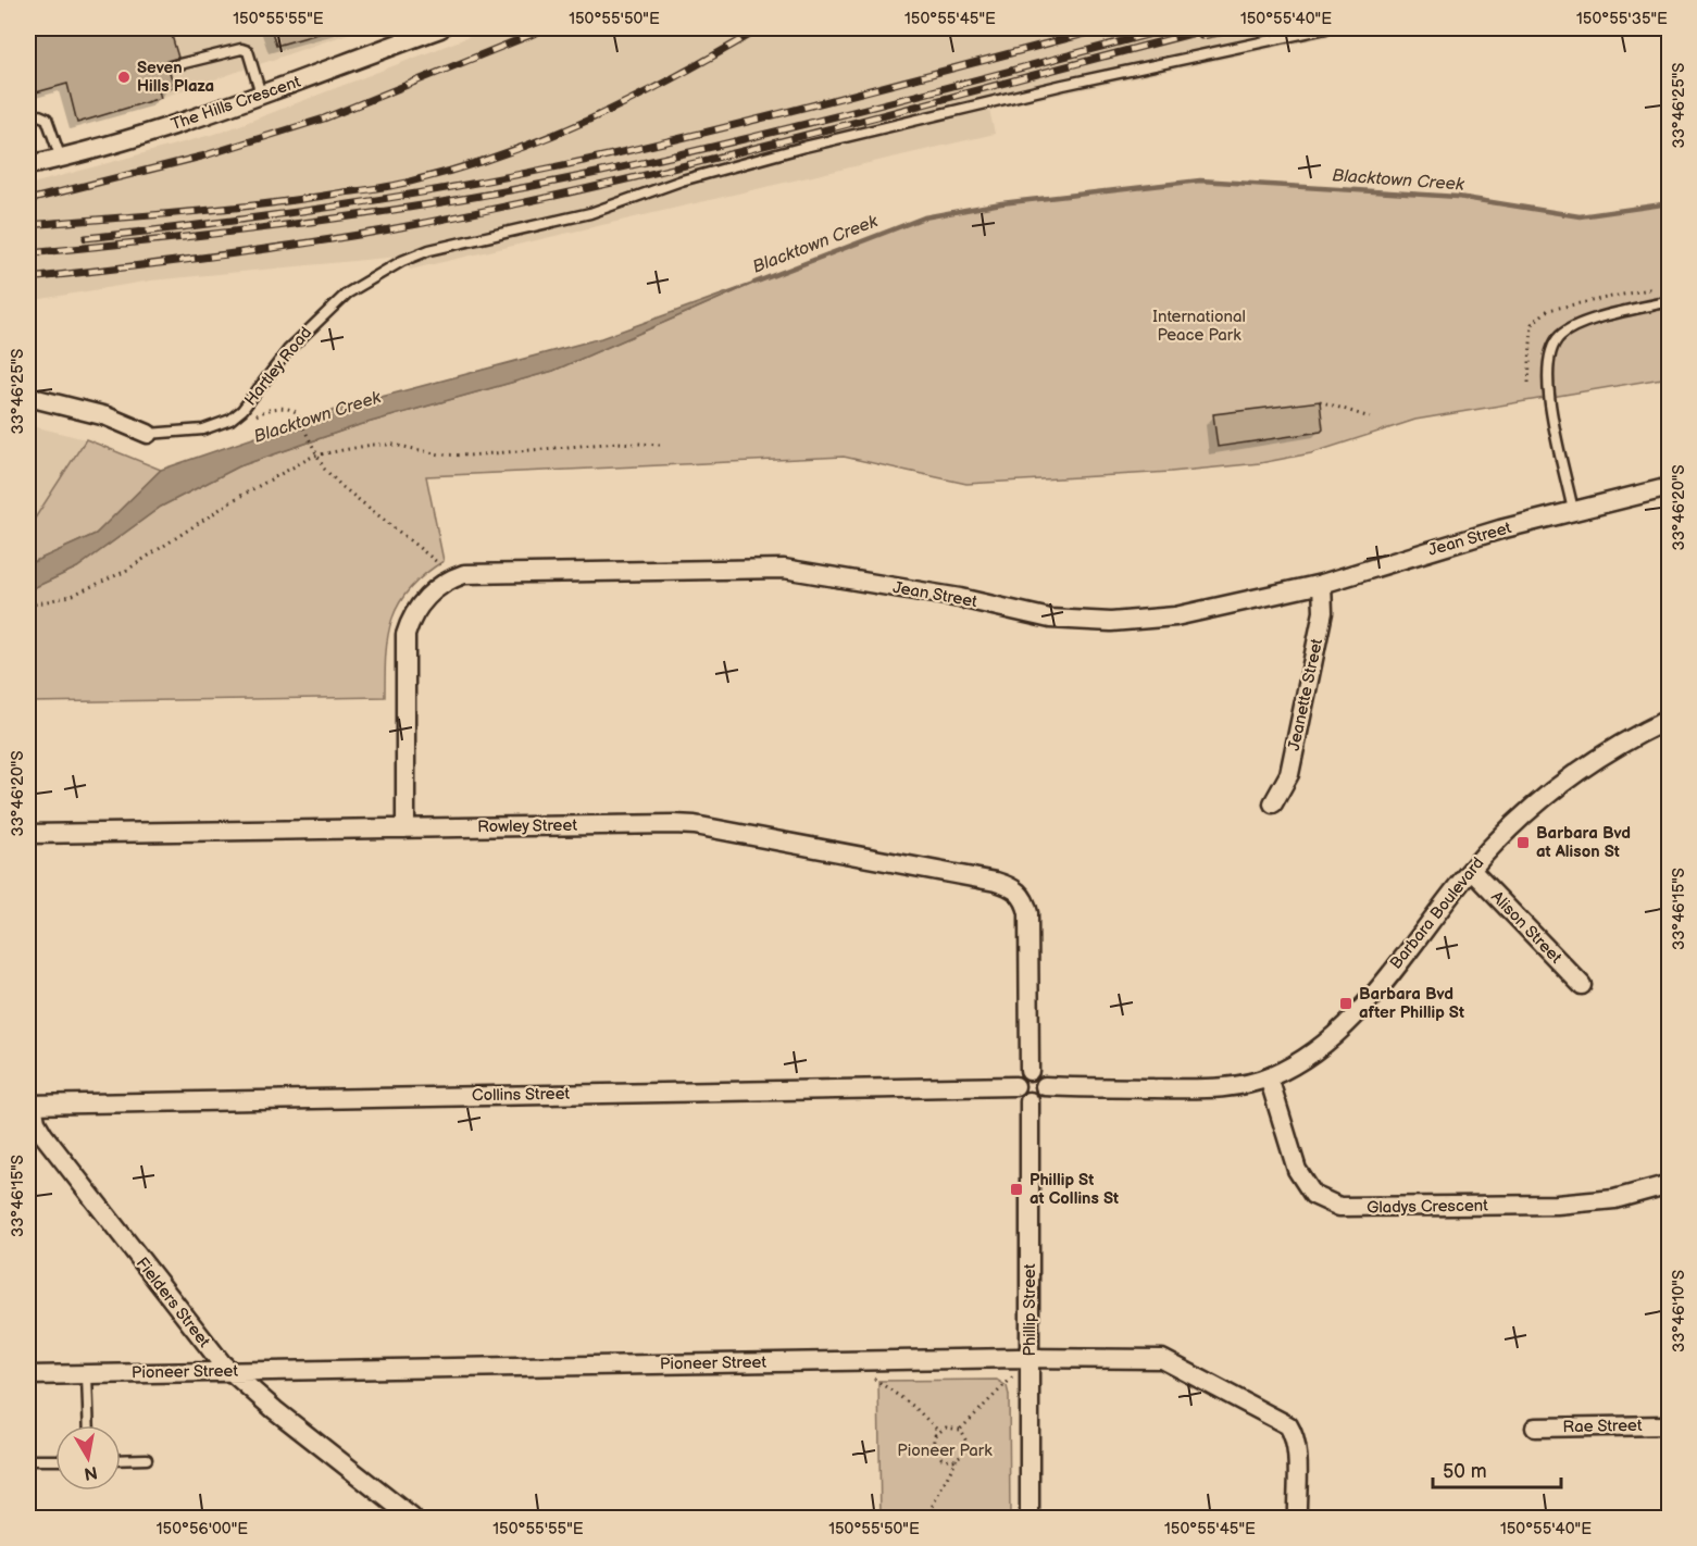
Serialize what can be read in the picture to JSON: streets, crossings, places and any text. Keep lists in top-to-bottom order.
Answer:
{
  "streets": {
    "street": [
      "The Hills Crescent",
      "Hartley Road",
      "Jean Street",
      "Jeanette Street",
      "Rowley Street",
      "Barbara Boulevard",
      "Alison Street",
      "Collins Street",
      "Gladys Crescent",
      "Fielders Street",
      "Phillip Street",
      "Pioneer Street",
      "Rae Street"
    ]
  },
  "crossings": [
    ["Jean Street", "Jeanette Street"],
    ["Jean Street", "Rowley Street"],
    ["Rowley Street", "Barbara Boulevard"],
    ["Rowley Street", "Collins Street"],
    ["Rowley Street", "Phillip Street"],
    ["Barbara Boulevard", "Alison Street"],
    ["Barbara Boulevard", "Collins Street"],
    ["Barbara Boulevard", "Gladys Crescent"],
    ["Barbara Boulevard", "Phillip Street"],
    ["Collins Street", "Fielders Street"],
    ["Collins Street", "Phillip Street"],
    ["Fielders Street", "Pioneer Street"],
    ["Phillip Street", "Pioneer Street"]
  ],
  "water": ["Blacktown Creek"],
  "parks": ["International Peace Park", "Pioneer Park"],
  "places": {
    "other": ["Seven Hills Plaza"],
    "transit": ["Barbara Bvd at Alison St", "Barbara Bvd after Phillip St", "Phillip St at Collins St"]
  },
  "scale_bar": "50 m",
  "north": "bottom",
  "coordinates": [
    "150°55'55\"E",
    "150°55'50\"E",
    "150°55'45\"E",
    "150°55'40\"E",
    "150°55'35\"E",
    "33°46'25\"S",
    "33°46'20\"S",
    "33°46'15\"S",
    "33°46'10\"S",
    "150°56'00\"E"
  ]
}
